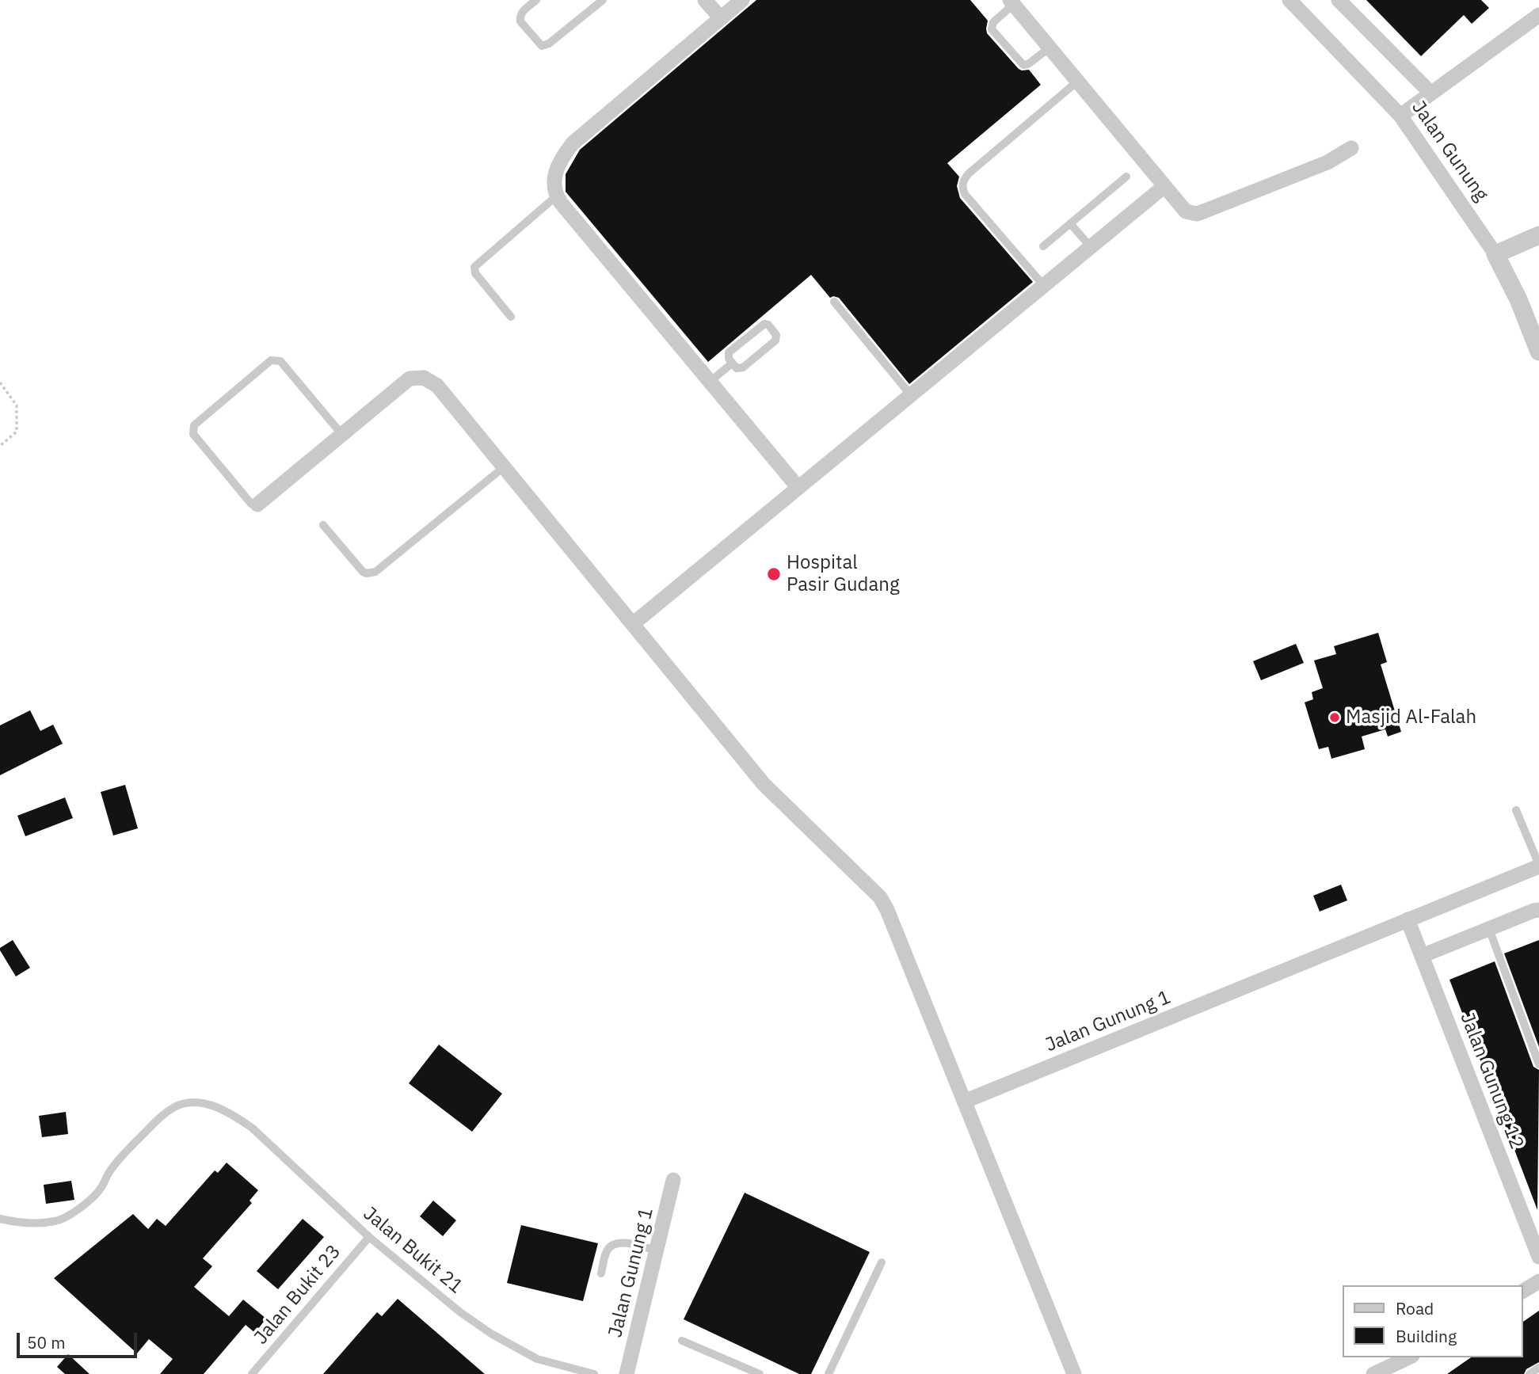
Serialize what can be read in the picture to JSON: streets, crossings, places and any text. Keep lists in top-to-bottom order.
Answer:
{
  "streets": {
    "street": ["Jalan Gunung", "Jalan Gunung 1", "Jalan Gunung 12"],
    "lane": ["Jalan Bukit 21", "Jalan Bukit 23"]
  },
  "crossings": [
    ["Jalan Gunung 1", "Jalan Gunung 12"],
    ["Jalan Bukit 21", "Jalan Bukit 23"]
  ],
  "places": ["Hospital Pasir Gudang", "Masjid Al-Falah"],
  "legend": ["Road", "Building"],
  "scale_bar": "50 m"
}
